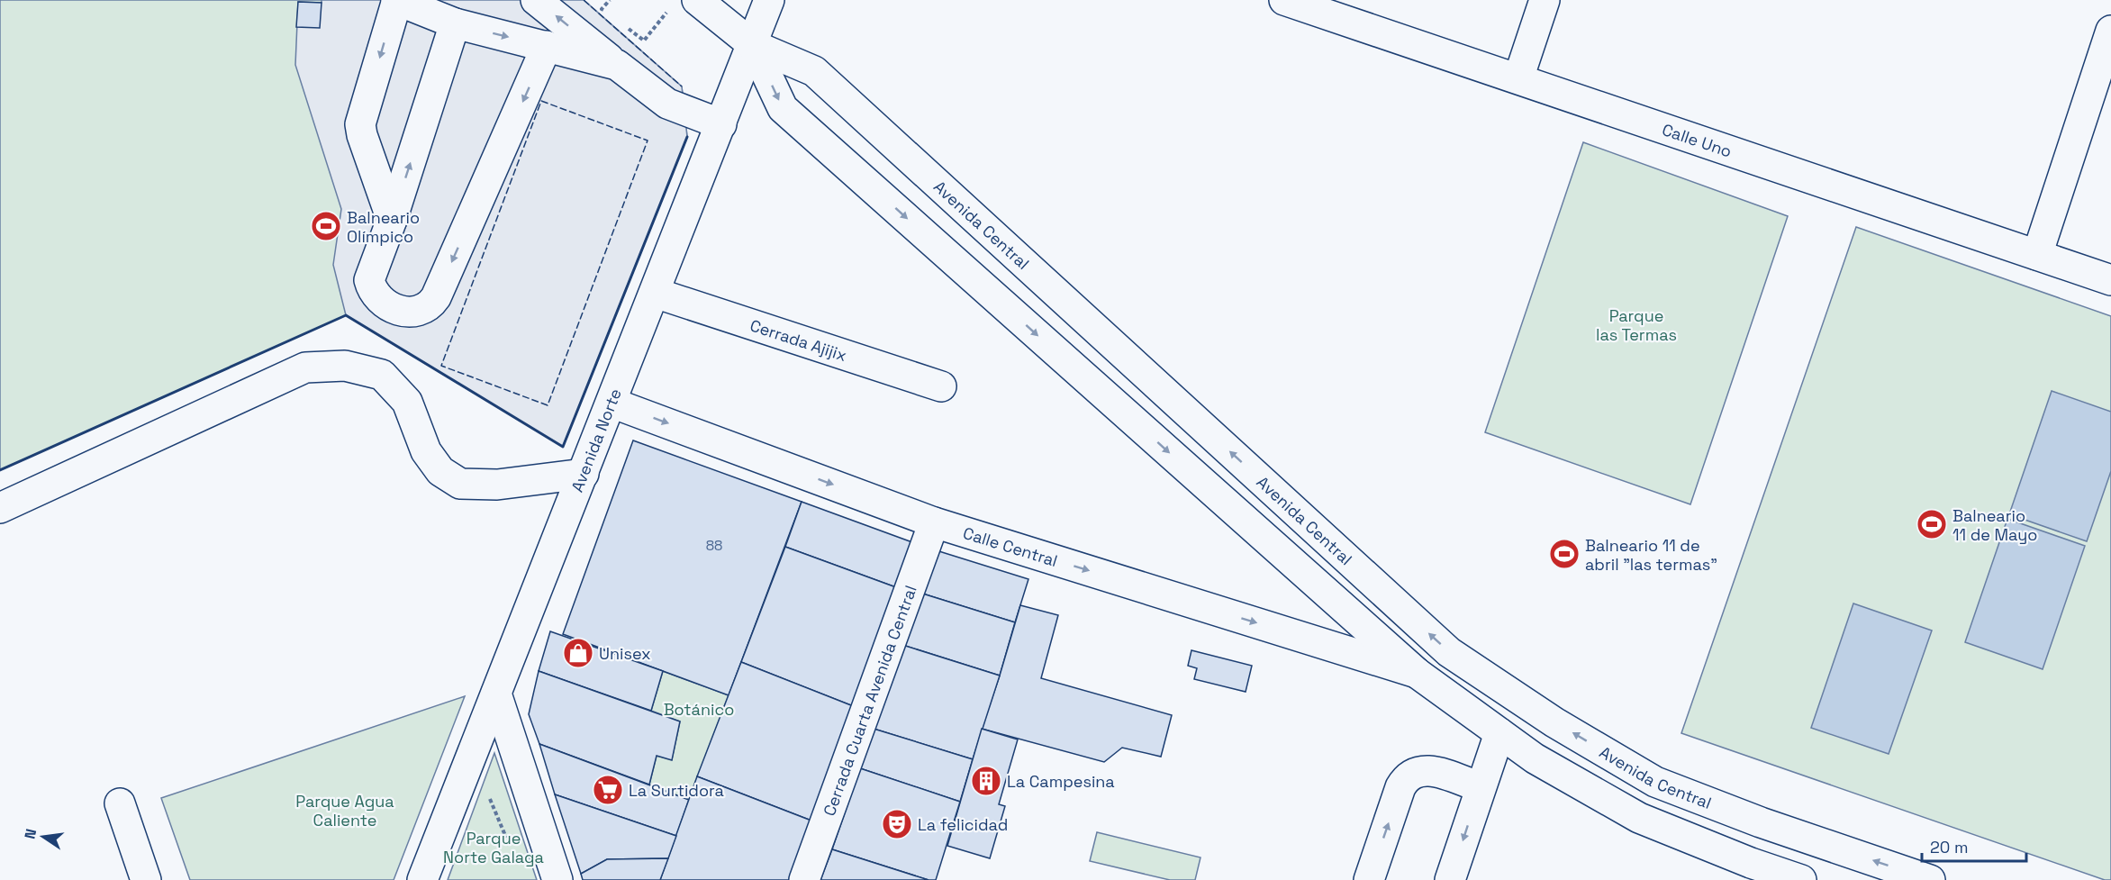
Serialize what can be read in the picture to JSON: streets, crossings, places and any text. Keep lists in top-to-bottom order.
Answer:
{
  "streets": {
    "street": [
      "Calle Uno",
      "Avenida Central",
      "Cerrada Ajijix",
      "Avenida Norte",
      "Calle Central",
      "Cerrada Cuarta Avenida Central"
    ]
  },
  "crossings": [
    ["Avenida Central", "Avenida Norte"],
    ["Avenida Central", "Calle Central"],
    ["Cerrada Ajijix", "Avenida Norte"],
    ["Avenida Norte", "Calle Central"],
    ["Calle Central", "Cerrada Cuarta Avenida Central"]
  ],
  "one_way": ["Calle Central"],
  "parks": [
    "Parque las Termas",
    "Botánico",
    "Parque Agua Caliente",
    "Parque Norte Galaga"
  ],
  "places": {
    "sports": ["Balneario Olímpico", "Balneario 11 de Mayo", "Balneario 11 de abril \"las termas\""],
    "shop": ["Unisex"],
    "building": ["La Campesina"],
    "supermarket": ["La Surtidora"],
    "theatre": ["La felicidad"]
  },
  "house_numbers": ["88"],
  "scale_bar": "20 m",
  "north": "left"
}
